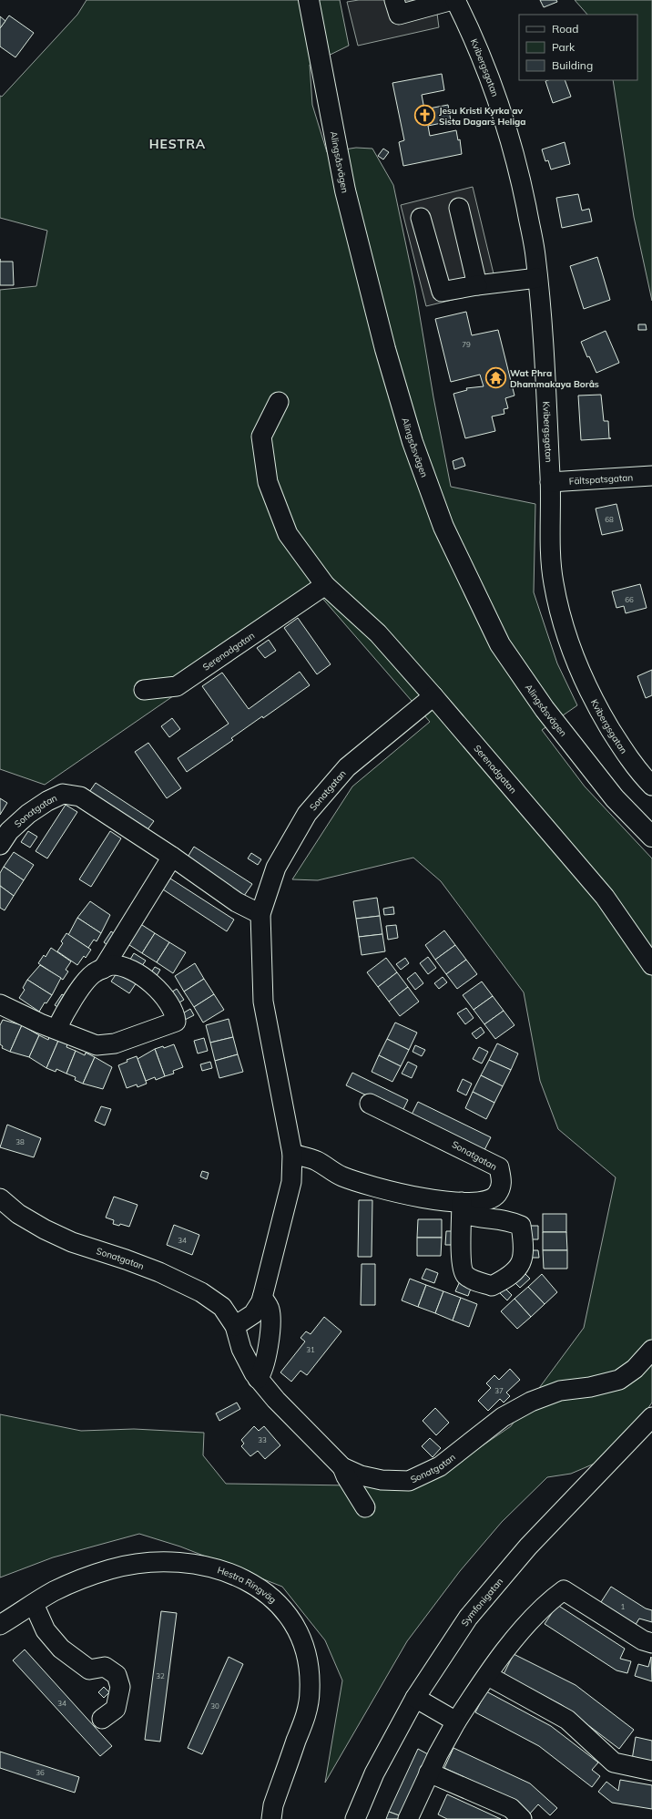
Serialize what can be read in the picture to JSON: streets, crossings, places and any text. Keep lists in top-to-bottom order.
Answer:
{
  "streets": {
    "main road": ["Alingsåsvägen"],
    "street": [
      "Kvibergsgatan",
      "Fältspatsgatan",
      "Serenadgatan",
      "Sonatgatan",
      "Hestra Ringväg",
      "Symfonigatan"
    ]
  },
  "crossings": [
    ["Kvibergsgatan", "Fältspatsgatan"],
    ["Serenadgatan", "Sonatgatan"]
  ],
  "districts": ["HESTRA"],
  "places": {
    "church": ["Jesu Kristi Kyrka av Sista Dagars Heliga"],
    "temple": ["Wat Phra Dhammakaya Borås"]
  },
  "house_numbers": [
    "79",
    "68",
    "66",
    "38",
    "34",
    "31",
    "37",
    "33",
    "1",
    "32",
    "34",
    "30",
    "36"
  ],
  "legend": ["Road", "Park", "Building"]
}
